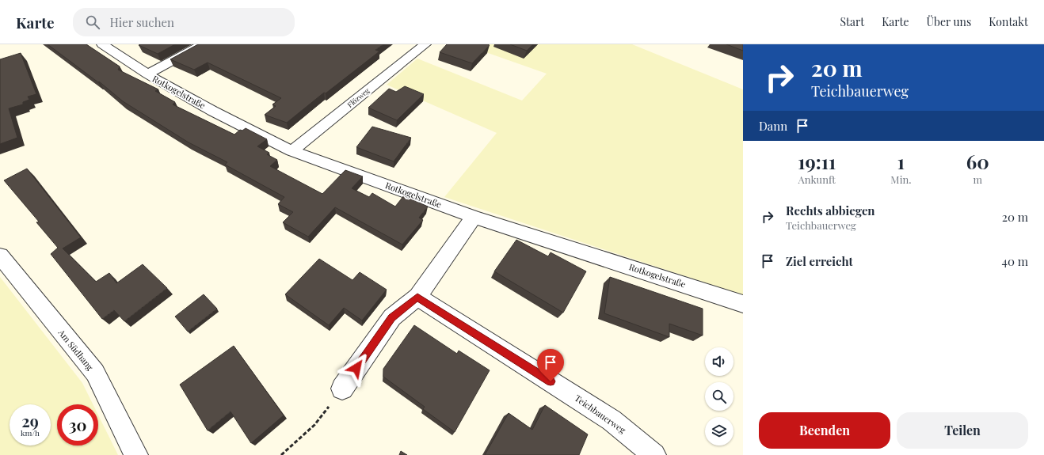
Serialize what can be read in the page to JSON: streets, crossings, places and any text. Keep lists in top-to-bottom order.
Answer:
{
  "streets": {
    "street": [
      "Rotkogelstraße",
      "Flözweg",
      "Am Südhang",
      "Teichbauerweg"
    ]
  },
  "crossings": [
    ["Rotkogelstraße", "Flözweg"]
  ],
  "page": {
    "header": "Karte",
    "search": "Hier suchen",
    "nav": [
      "Start",
      "Karte",
      "Über uns",
      "Kontakt"
    ],
    "turn": ["20 m", "Teichbauerweg"],
    "then": "Dann",
    "eta": [
      "19:11",
      "Ankunft",
      "1",
      "Min.",
      "60",
      "m"
    ],
    "list": [
      {
        "name": "Rechts abbiegen",
        "note": "Teichbauerweg",
        "value": "20 m"
      },
      {
        "name": "Ziel erreicht",
        "value": "40 m"
      }
    ],
    "speed": "29 km/h",
    "limit": "30",
    "buttons": ["Beenden", "Teilen"]
  }
}
